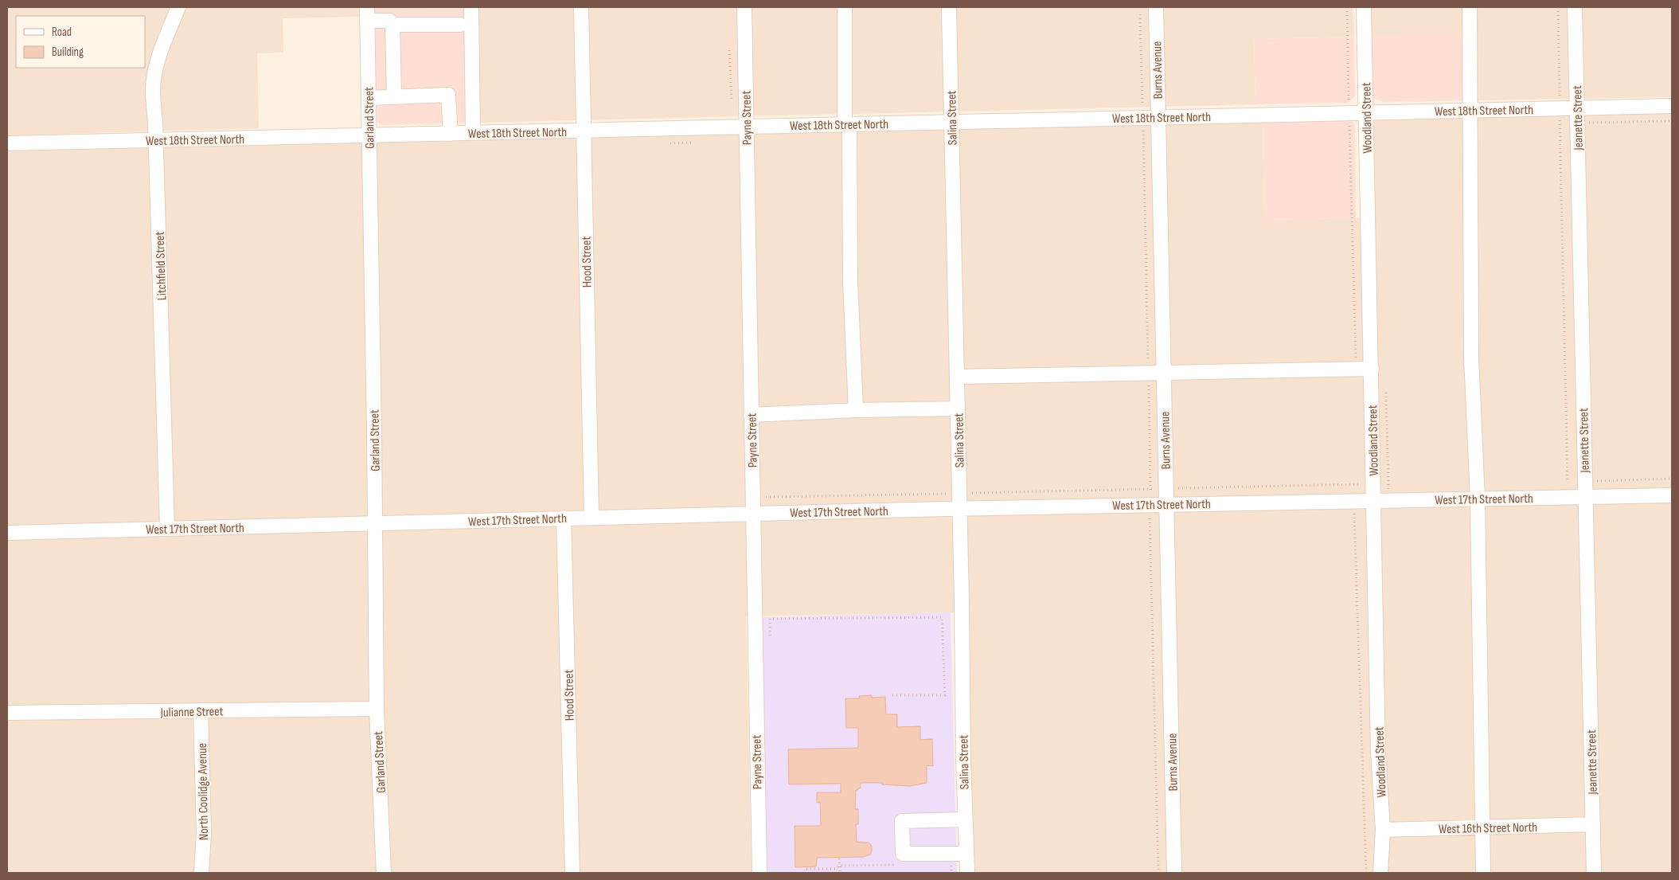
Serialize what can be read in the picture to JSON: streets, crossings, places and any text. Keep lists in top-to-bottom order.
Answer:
{
  "streets": {
    "street": [
      "Burns Avenue",
      "West 18th Street North",
      "Garland Street",
      "Payne Street",
      "Salina Street",
      "Woodland Street",
      "Jeanette Street",
      "Hood Street",
      "Litchfield Street",
      "West 17th Street North",
      "Julianne Street",
      "North Coolidge Avenue",
      "West 16th Street North"
    ]
  },
  "crossings": [
    ["Burns Avenue", "West 18th Street North"],
    ["Burns Avenue", "West 17th Street North"],
    ["West 18th Street North", "Garland Street"],
    ["West 18th Street North", "Payne Street"],
    ["West 18th Street North", "Salina Street"],
    ["West 18th Street North", "Woodland Street"],
    ["West 18th Street North", "Jeanette Street"],
    ["West 18th Street North", "Hood Street"],
    ["West 18th Street North", "Litchfield Street"],
    ["Garland Street", "West 17th Street North"],
    ["Garland Street", "Julianne Street"],
    ["Payne Street", "West 17th Street North"],
    ["Salina Street", "West 17th Street North"],
    ["Woodland Street", "West 17th Street North"],
    ["Woodland Street", "West 16th Street North"],
    ["Jeanette Street", "West 17th Street North"],
    ["Jeanette Street", "West 16th Street North"],
    ["Hood Street", "West 17th Street North"],
    ["Litchfield Street", "West 17th Street North"],
    ["Julianne Street", "North Coolidge Avenue"]
  ],
  "legend": ["Road", "Building"]
}
